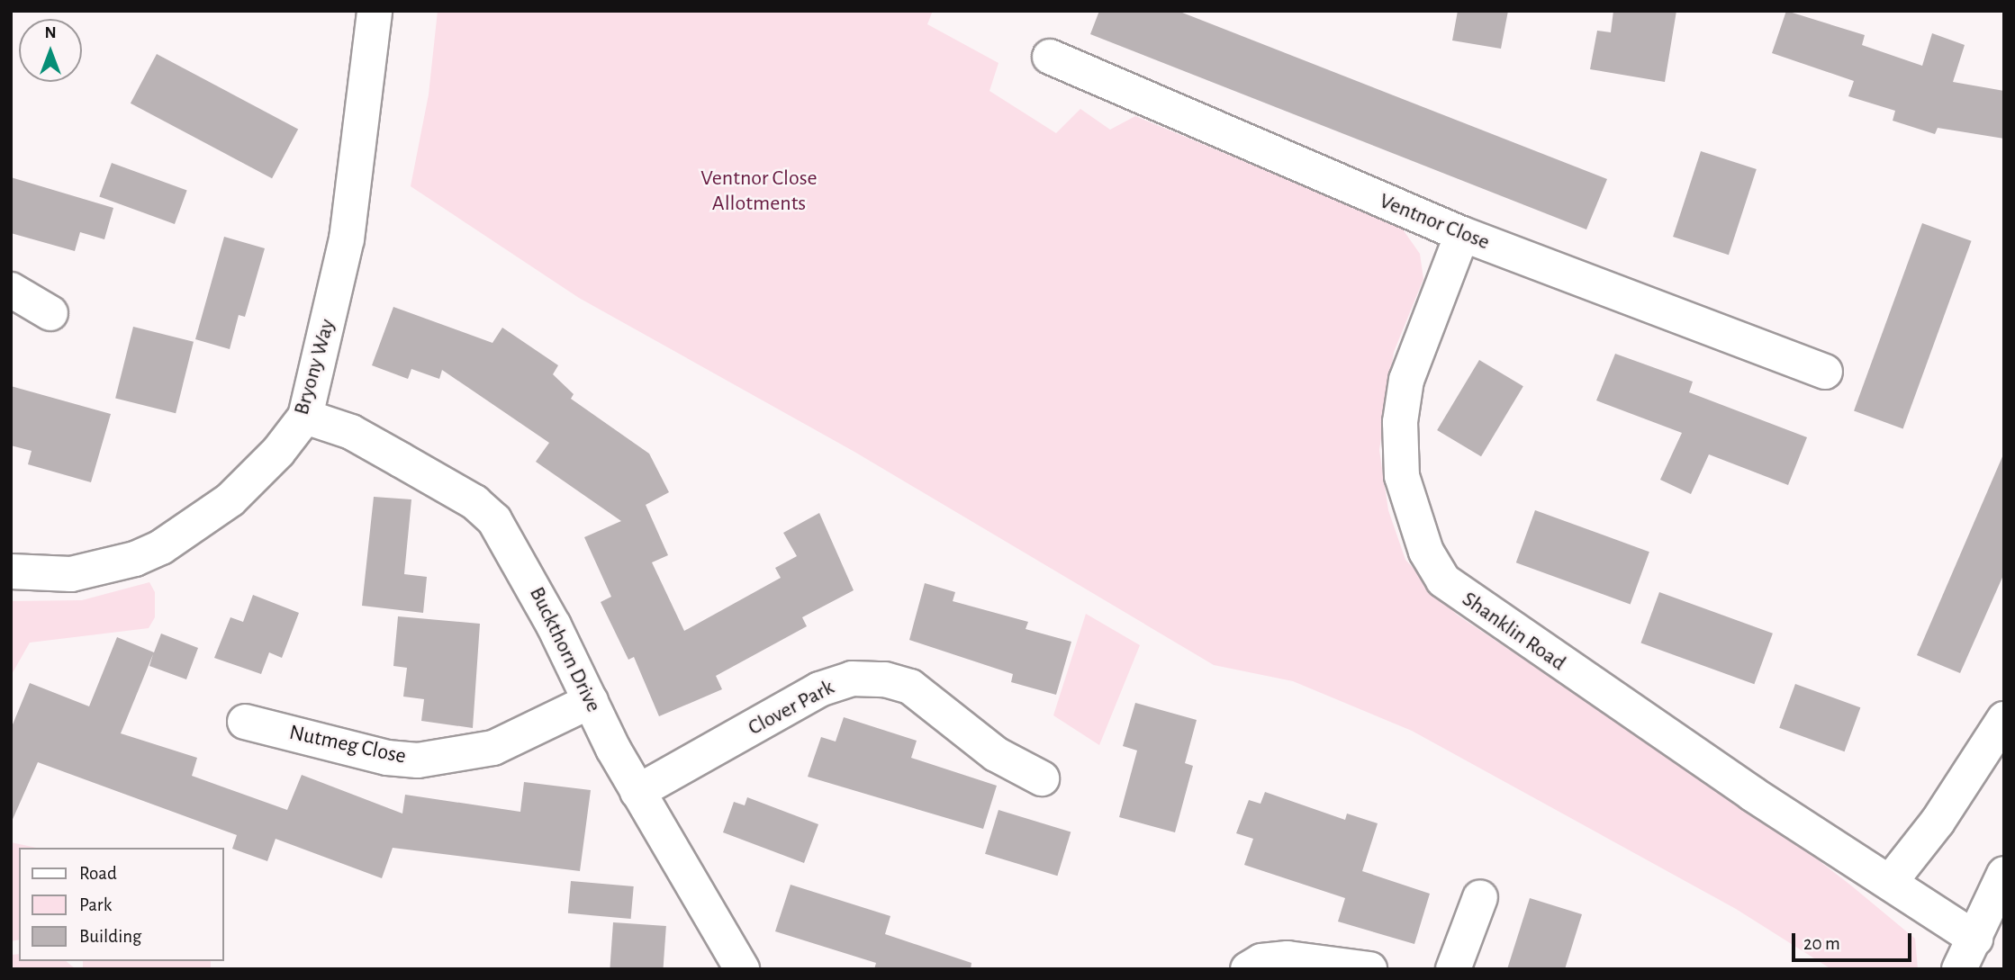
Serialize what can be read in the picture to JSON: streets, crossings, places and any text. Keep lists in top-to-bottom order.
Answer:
{
  "streets": {
    "street": [
      "Ventnor Close",
      "Bryony Way",
      "Shanklin Road",
      "Buckthorn Drive",
      "Clover Park",
      "Nutmeg Close"
    ]
  },
  "crossings": [
    ["Ventnor Close", "Shanklin Road"],
    ["Bryony Way", "Buckthorn Drive"],
    ["Buckthorn Drive", "Clover Park"],
    ["Buckthorn Drive", "Nutmeg Close"]
  ],
  "parks": ["Ventnor Close Allotments"],
  "legend": ["Road", "Park", "Building"],
  "scale_bar": "20 m",
  "north": "top"
}
